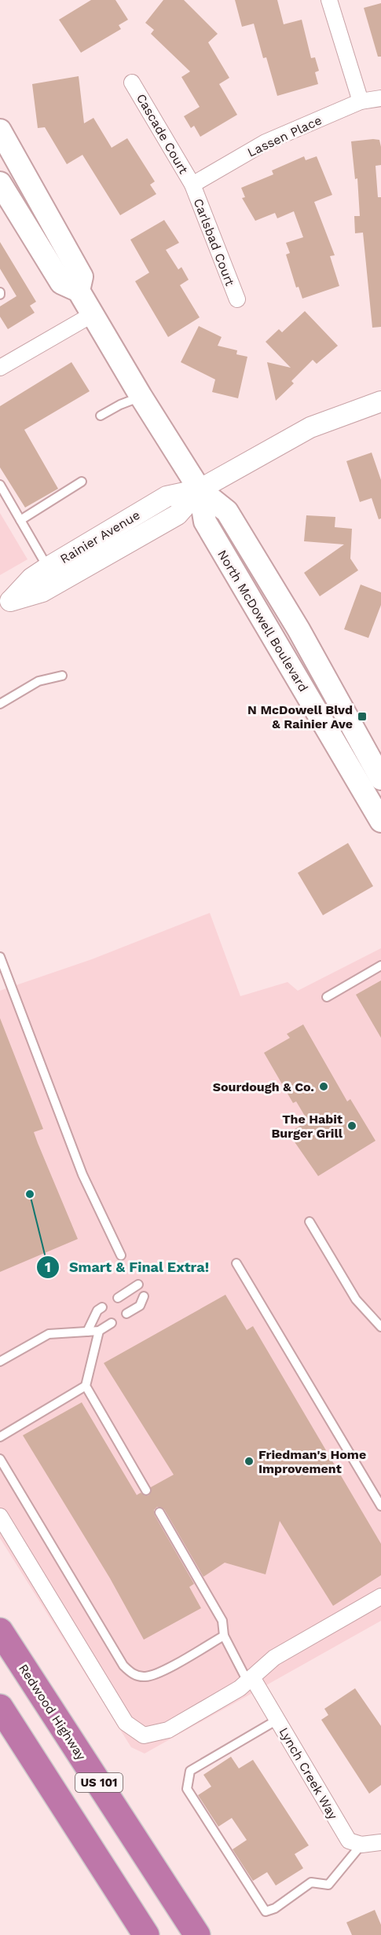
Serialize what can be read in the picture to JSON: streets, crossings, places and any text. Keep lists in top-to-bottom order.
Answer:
{
  "streets": {
    "highway": ["Redwood Highway", "US 101"],
    "main road": ["North McDowell Boulevard"],
    "street": [
      "Cascade Court",
      "Lassen Place",
      "Carlsbad Court",
      "Rainier Avenue",
      "Lynch Creek Way"
    ]
  },
  "crossings": [
    ["Cascade Court", "Lassen Place"],
    ["Cascade Court", "Carlsbad Court"],
    ["Lassen Place", "Carlsbad Court"],
    ["Rainier Avenue", "North McDowell Boulevard"]
  ],
  "places": {
    "transit": ["N McDowell Blvd & Rainier Ave"],
    "other": [
      "Sourdough & Co.",
      "The Habit Burger Grill",
      "Smart & Final Extra!",
      "Friedman's Home Improvement"
    ]
  }
}
